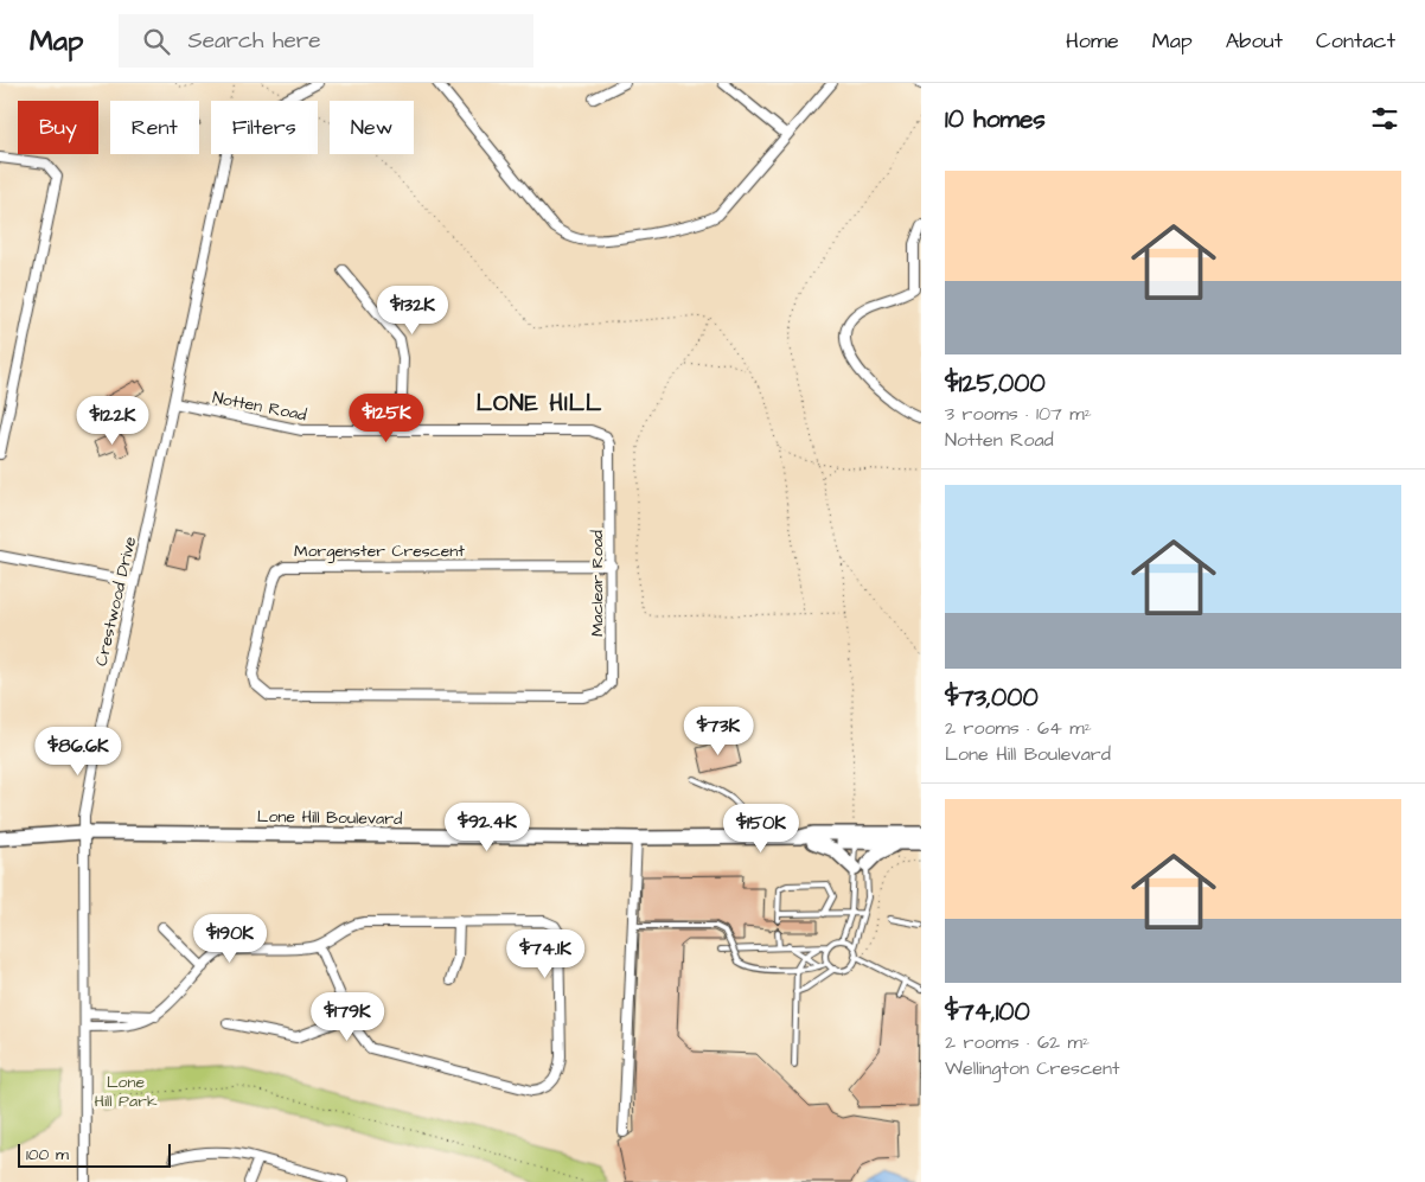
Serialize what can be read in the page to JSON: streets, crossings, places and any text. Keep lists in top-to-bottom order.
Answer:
{
  "streets": {
    "street": [
      "Notten Road",
      "Morgenster Crescent",
      "Maclear Road",
      "Crestwood Drive",
      "Lone Hill Boulevard"
    ]
  },
  "crossings": [
    ["Notten Road", "Maclear Road"],
    ["Notten Road", "Crestwood Drive"],
    ["Morgenster Crescent", "Maclear Road"],
    ["Crestwood Drive", "Lone Hill Boulevard"]
  ],
  "districts": ["LONE HILL"],
  "parks": ["Lone Hill Park"],
  "scale_bar": "100 m",
  "page": {
    "header": "Map",
    "search": "Search here",
    "nav": [
      "Home",
      "Map",
      "About",
      "Contact"
    ],
    "heading": "10 homes",
    "chip": [
      "Buy",
      "Rent",
      "Filters",
      "New"
    ],
    "list": [
      {
        "name": "$125,000",
        "note": "3 rooms · 107 m² · Notten Road"
      },
      {
        "name": "$73,000",
        "note": "2 rooms · 64 m² · Lone Hill Boulevard"
      },
      {
        "name": "$74,100",
        "note": "2 rooms · 62 m² · Wellington Crescent"
      }
    ],
    "price": [
      "$132K",
      "$125K",
      "$122K",
      "$73K",
      "$86.6K",
      "$92.4K",
      "$150K",
      "$190K",
      "$74.1K",
      "$179K"
    ],
    "scale": "100 m"
  }
}
